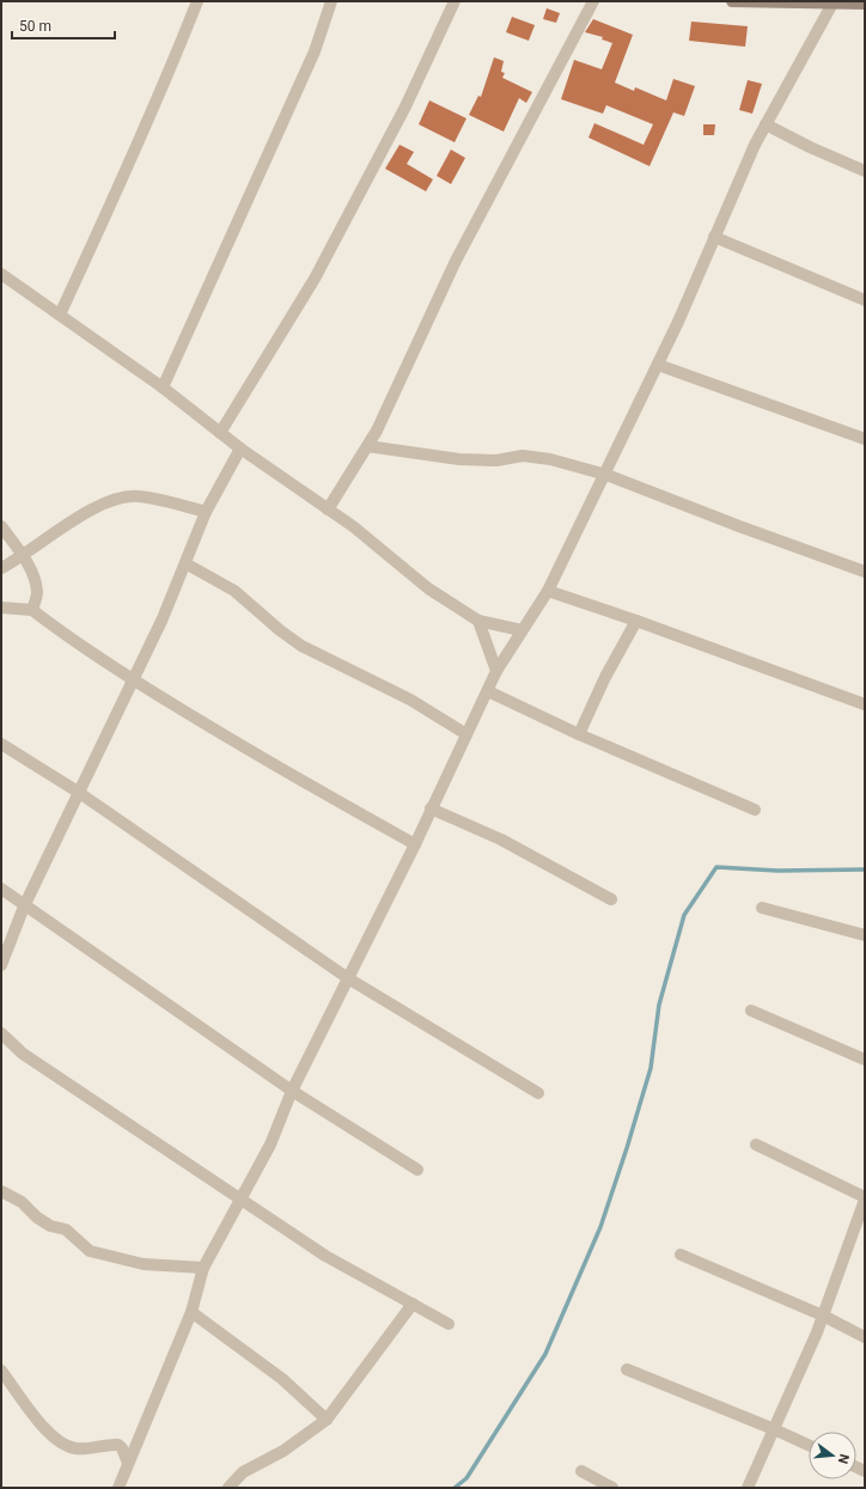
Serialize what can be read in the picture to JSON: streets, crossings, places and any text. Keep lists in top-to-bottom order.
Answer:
{
  "scale_bar": "50 m",
  "north": "right"
}
